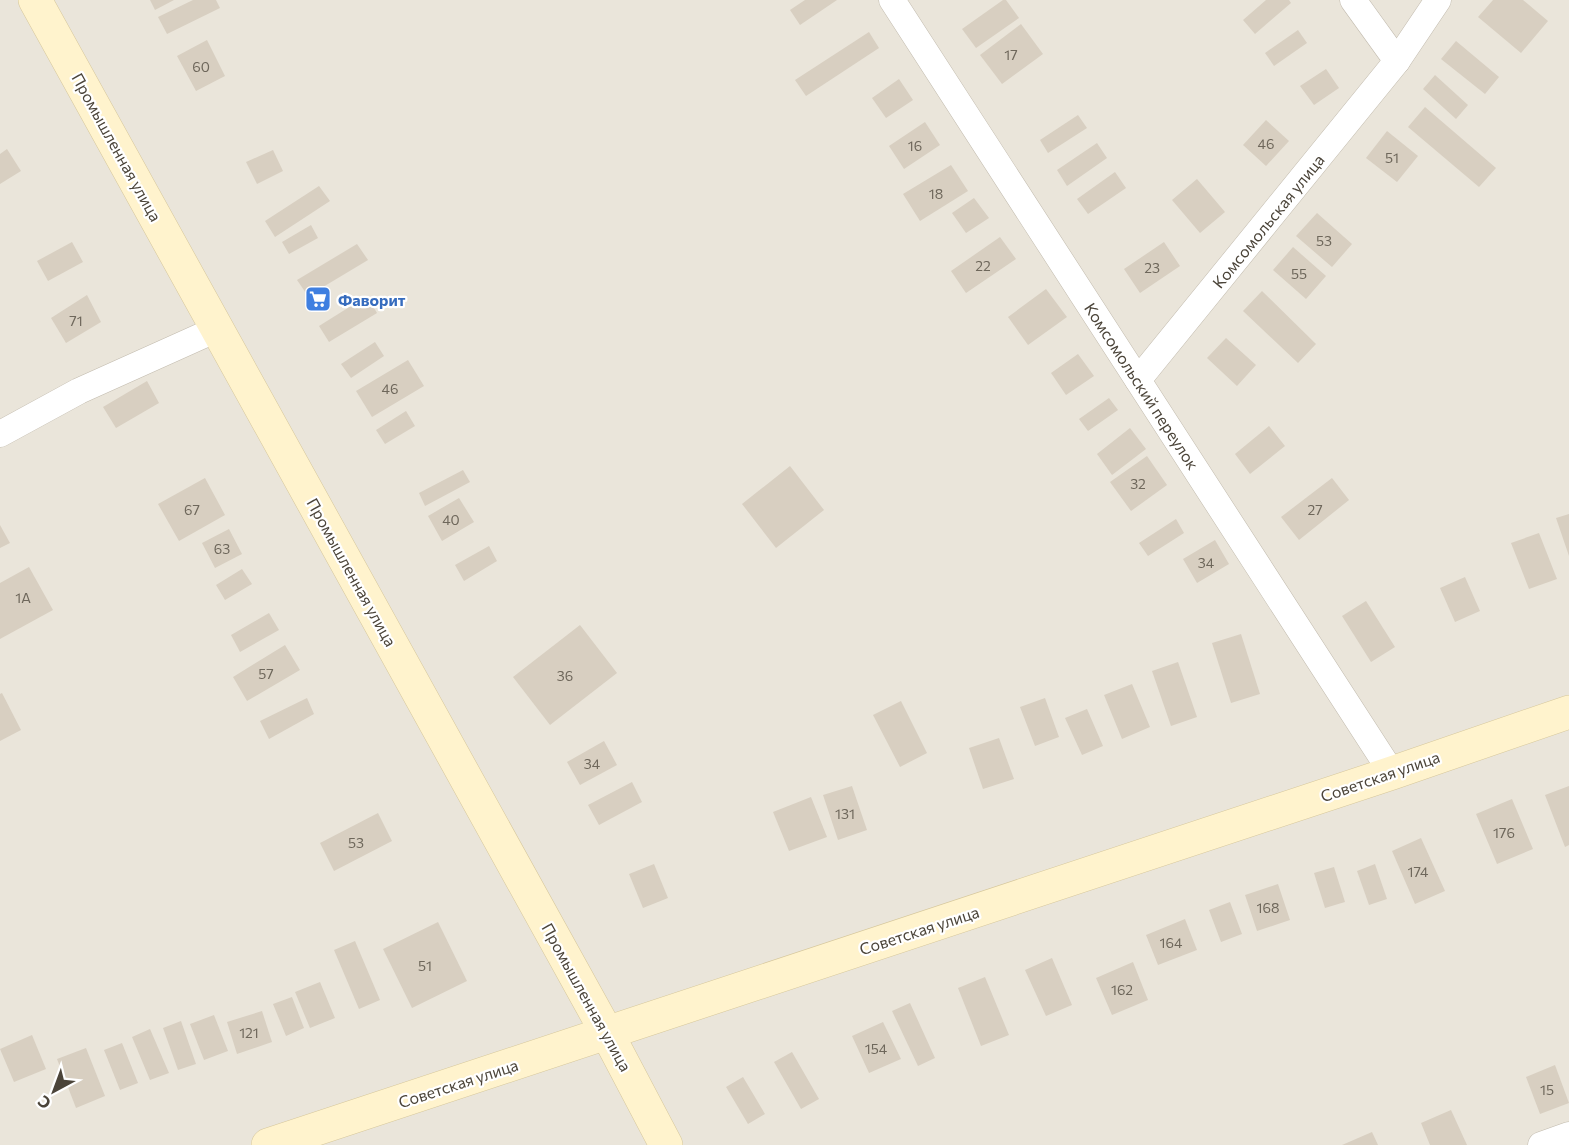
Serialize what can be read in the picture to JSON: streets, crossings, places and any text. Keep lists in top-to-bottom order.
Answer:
{
  "streets": {
    "street": [
      "Промышленная улица",
      "Комсомольская улица",
      "Комсомольский переулок",
      "Советская улица"
    ]
  },
  "crossings": [
    ["Промышленная улица", "Советская улица"],
    ["Комсомольская улица", "Комсомольский переулок"],
    ["Комсомольский переулок", "Советская улица"]
  ],
  "places": {
    "supermarket": ["Фаворит"]
  },
  "house_numbers": [
    "17",
    "60",
    "46",
    "16",
    "51",
    "18",
    "53",
    "22",
    "23",
    "55",
    "71",
    "46",
    "32",
    "67",
    "27",
    "40",
    "63",
    "34",
    "1А",
    "57",
    "36",
    "34",
    "131",
    "176",
    "53",
    "174",
    "168",
    "164",
    "51",
    "162",
    "121",
    "154",
    "15"
  ],
  "north": "bottom left"
}
